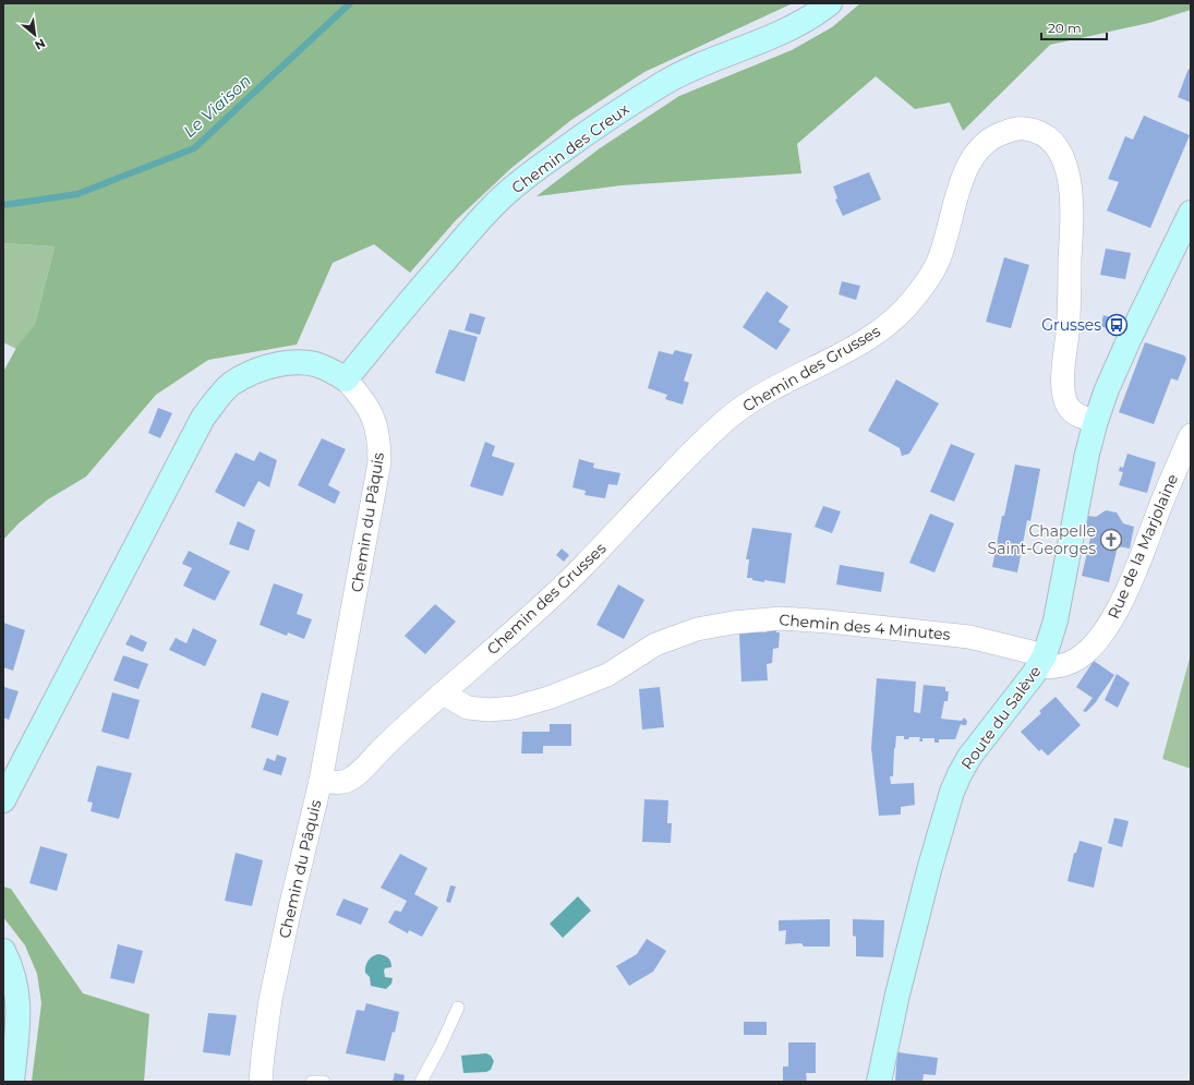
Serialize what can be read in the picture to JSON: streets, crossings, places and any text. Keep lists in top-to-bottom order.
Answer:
{
  "streets": {
    "street": [
      "Chemin des Creux",
      "Chemin des Grusses",
      "Chemin du Pâquis",
      "Rue de la Marjolaine",
      "Chemin des 4 Minutes",
      "Route du Salève"
    ]
  },
  "crossings": [
    ["Chemin des Creux", "Chemin du Pâquis"],
    ["Chemin des Grusses", "Chemin du Pâquis"],
    ["Chemin des Grusses", "Chemin des 4 Minutes"],
    ["Chemin des Grusses", "Route du Salève"],
    ["Rue de la Marjolaine", "Chemin des 4 Minutes"],
    ["Rue de la Marjolaine", "Route du Salève"],
    ["Chemin des 4 Minutes", "Route du Salève"]
  ],
  "water": ["Le Viaison"],
  "places": {
    "bus stop": ["Grusses"],
    "church": ["Chapelle Saint-Georges"]
  },
  "scale_bar": "20 m",
  "north": "bottom right"
}
